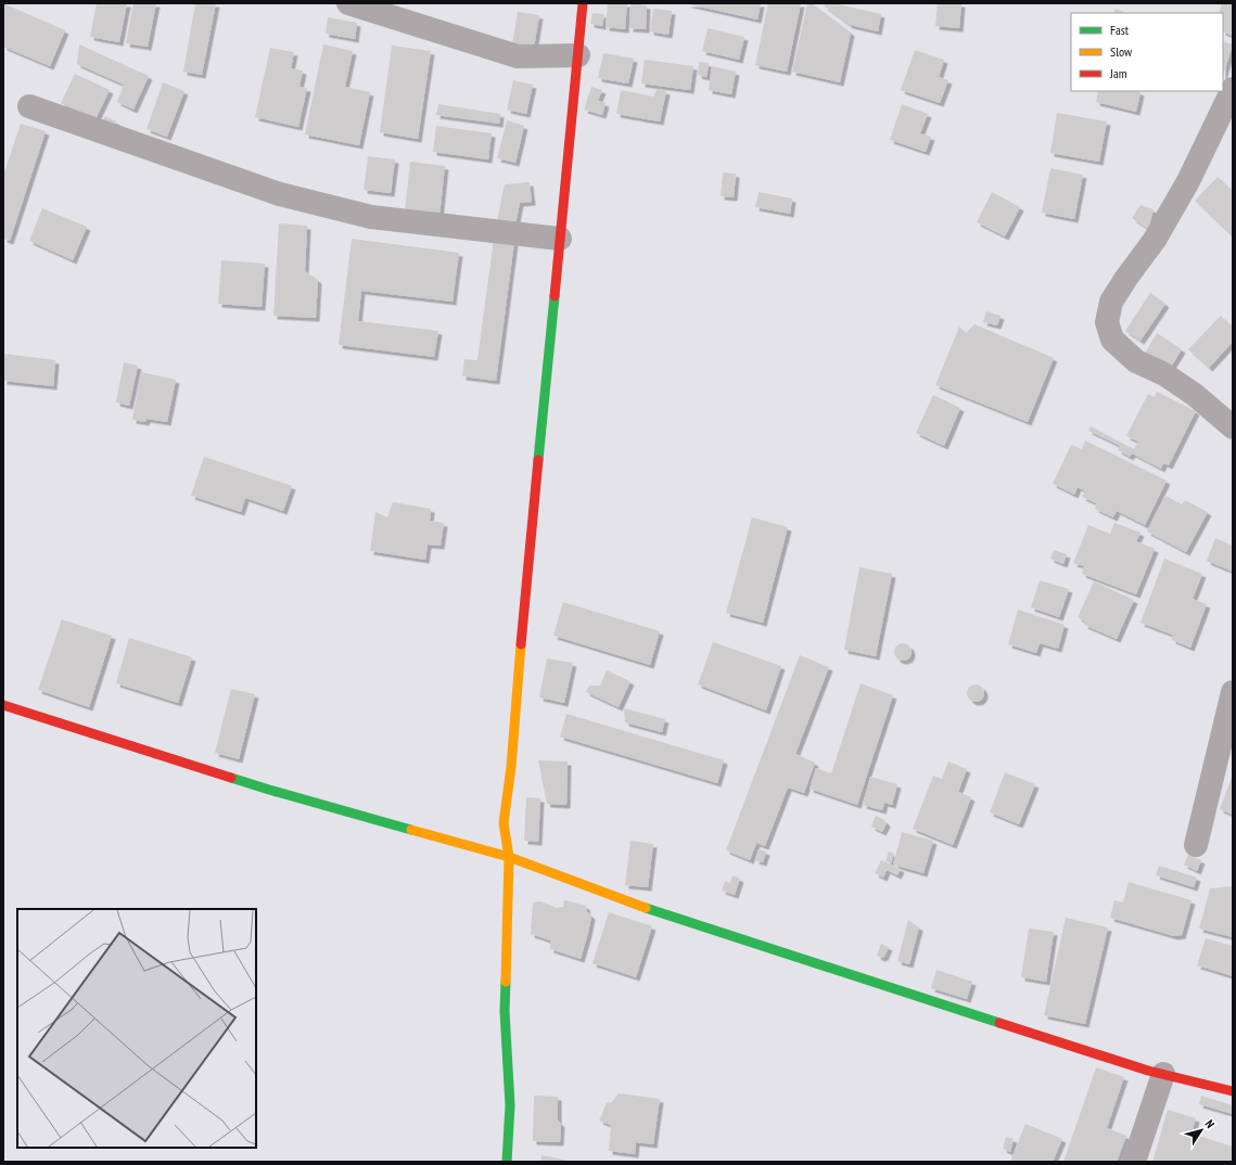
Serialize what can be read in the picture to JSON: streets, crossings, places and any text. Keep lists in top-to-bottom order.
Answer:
{
  "legend": ["Fast", "Slow", "Jam"],
  "north": "top right"
}
